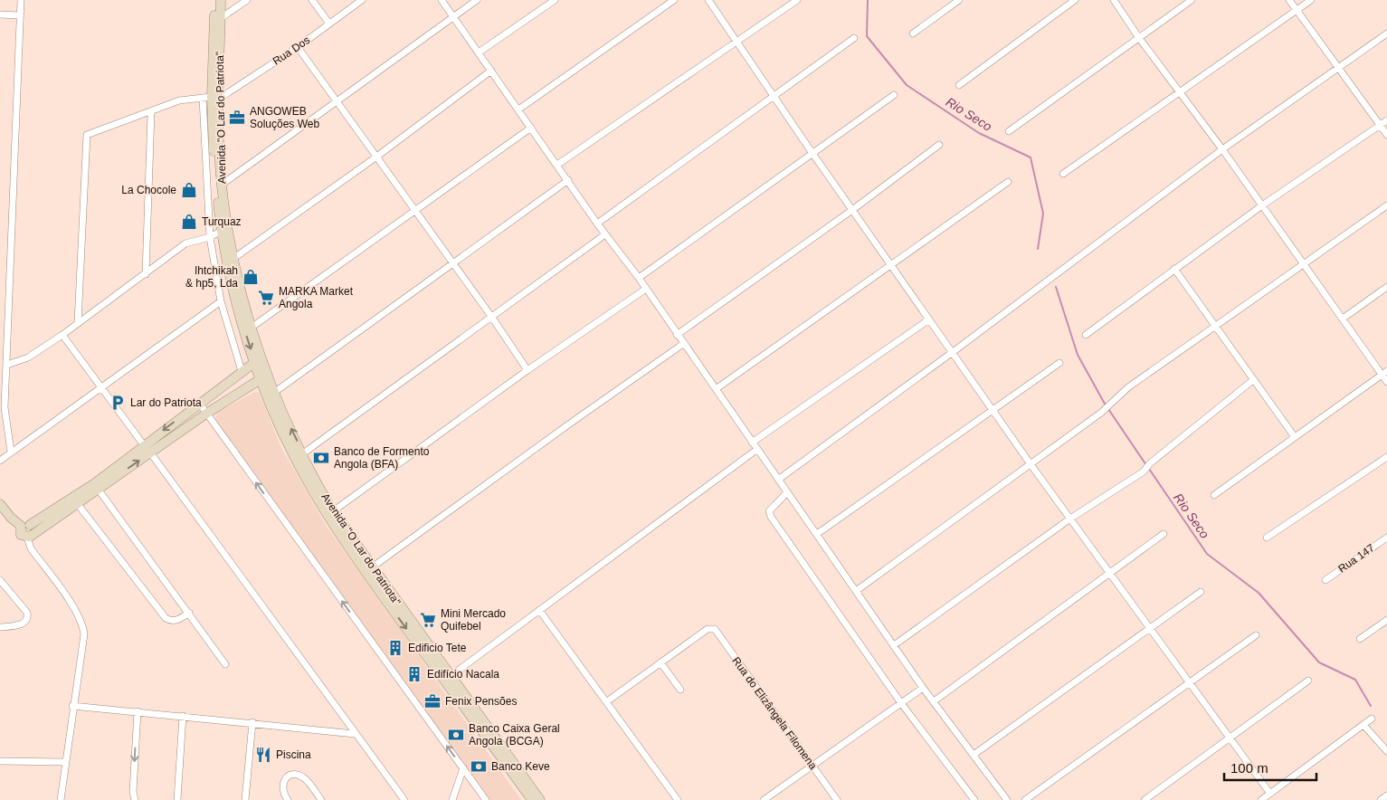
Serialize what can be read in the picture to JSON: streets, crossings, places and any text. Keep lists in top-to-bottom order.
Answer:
{
  "streets": {
    "main road": ["Avenida \"O Lar do Patriota\""],
    "street": ["Rua Dos", "Rua 147", "Rua do Elizângela Filomena"]
  },
  "crossings": [
    ["Rua Dos", "Avenida \"O Lar do Patriota\""]
  ],
  "water": ["Rio Seco"],
  "places": {
    "office": ["ANGOWEB Soluções Web", "Fenix Pensões"],
    "shop": ["La Chocole", "Turquaz", "Ihtchikah & hp5, Lda"],
    "supermarket": ["MARKA Market Angola", "Mini Mercado Quifebel"],
    "parking": ["Lar do Patriota"],
    "bank": ["Banco de Formento Angola (BFA)", "Banco Caixa Geral Angola (BCGA)", "Banco Keve"],
    "building": ["Edificio Tete", "Edifício Nacala"],
    "restaurant": ["Piscina"]
  },
  "scale_bar": "100 m"
}
